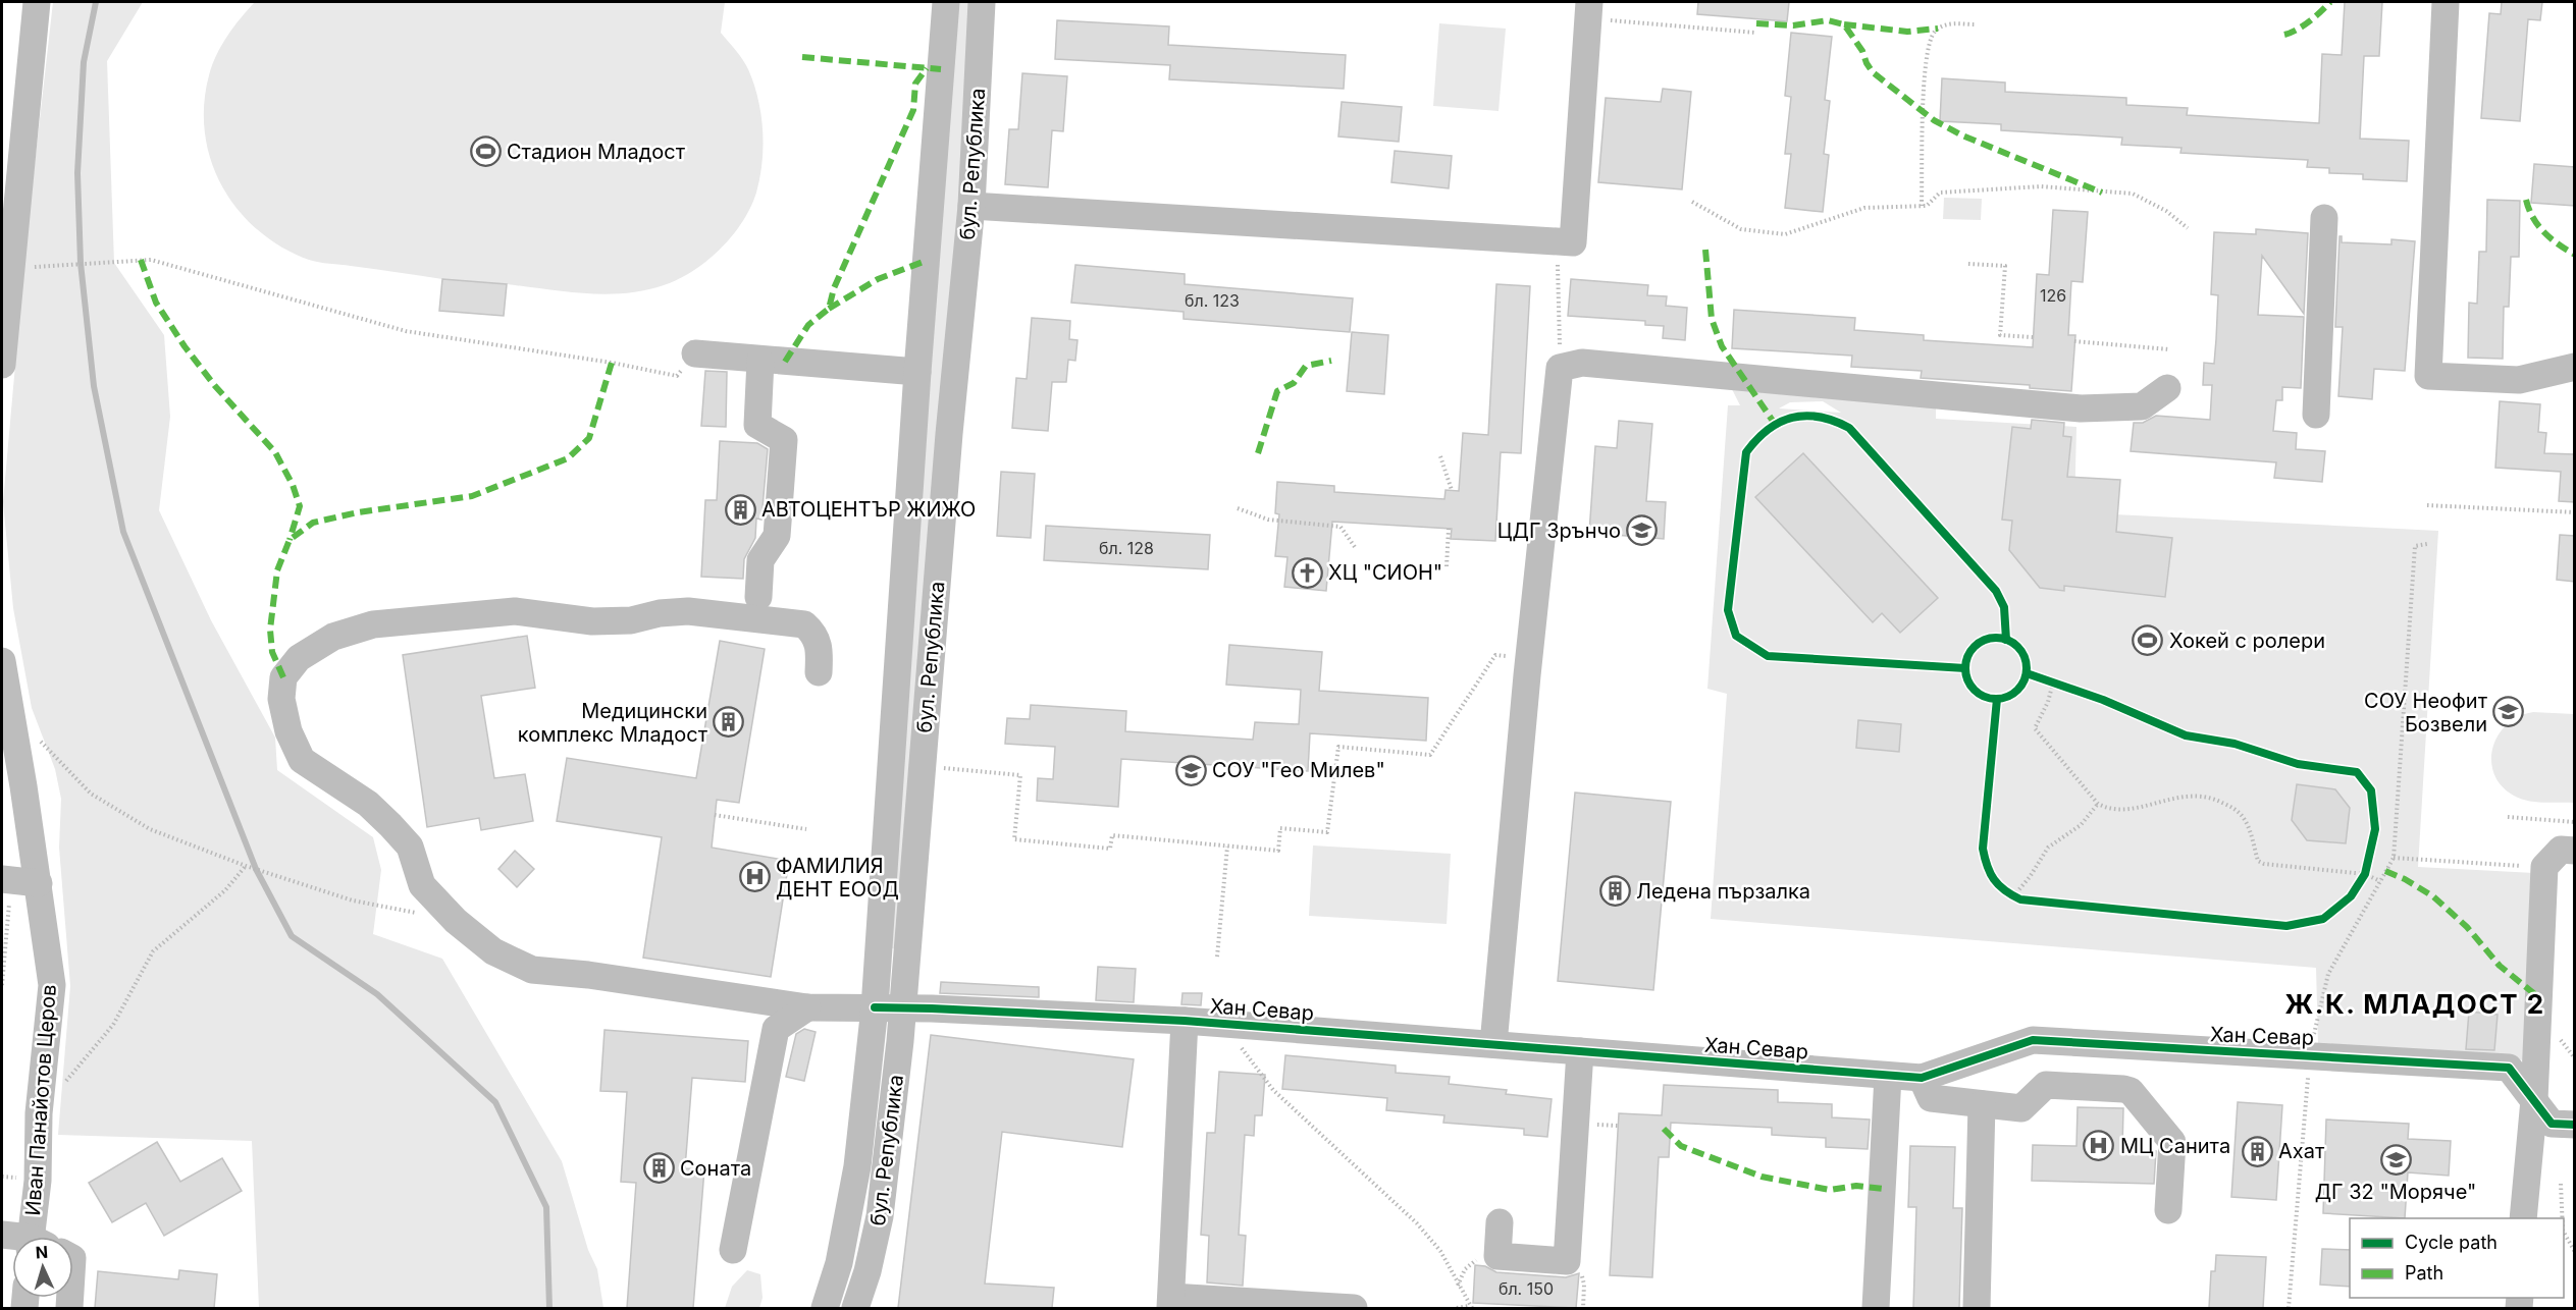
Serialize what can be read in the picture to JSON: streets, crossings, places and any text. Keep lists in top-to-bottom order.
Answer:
{
  "streets": {
    "street": ["бул. Република", "Хан Севар", "Иван Панайотов Церов"]
  },
  "crossings": [
    ["бул. Република", "Хан Севар"]
  ],
  "districts": ["Ж.К. МЛАДОСТ 2"],
  "places": {
    "sports": ["Стадион Младост", "Хокей с ролери"],
    "building": [
      "АВТОЦЕНТЪР ЖИЖО",
      "Медицински комплекс Младост",
      "Ледена пързалка",
      "Ахат",
      "Соната"
    ],
    "school or university": [
      "ЦДГ Зрънчо",
      "СОУ Неофит Бозвели",
      "СОУ \"Гео Милев\"",
      "ДГ 32 \"Моряче\""
    ],
    "church": ["ХЦ \"СИОН\""],
    "hospital": ["ФАМИЛИЯ ДЕНТ ЕООД", "МЦ Санита"]
  },
  "house_numbers": [
    "126",
    "бл. 123",
    "бл. 128",
    "бл. 150"
  ],
  "legend": ["Cycle path", "Path"],
  "north": "top"
}
